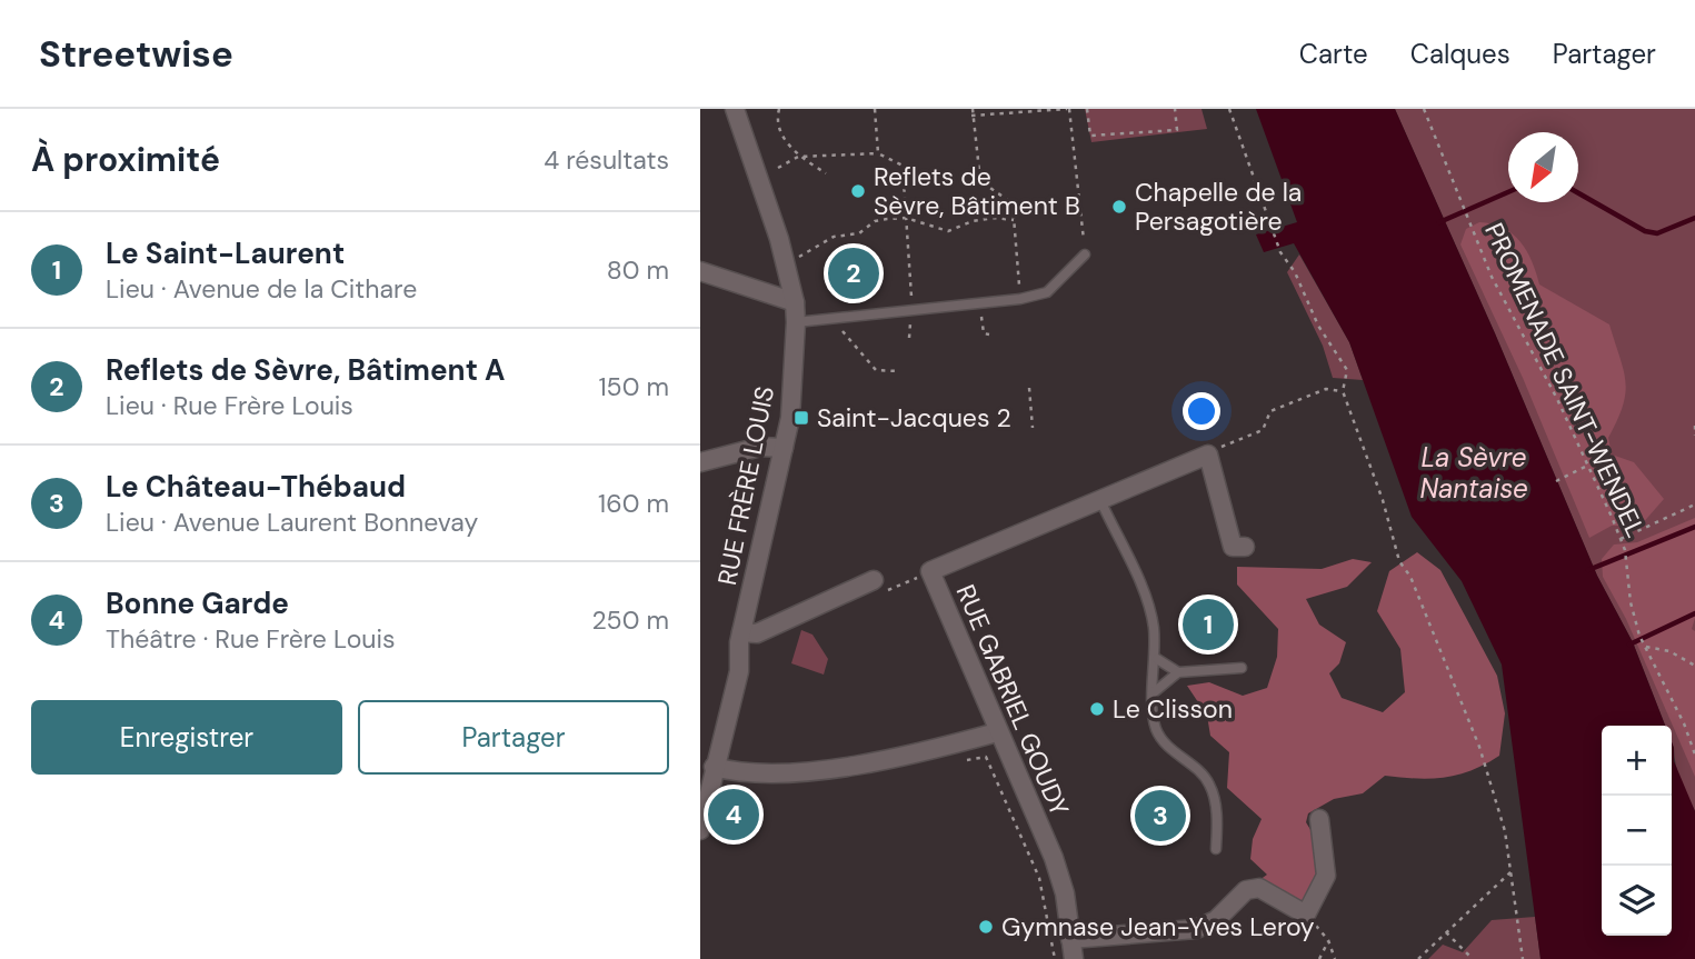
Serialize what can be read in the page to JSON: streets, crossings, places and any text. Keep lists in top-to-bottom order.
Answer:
{
  "streets": {
    "street": ["RUE FRÈRE LOUIS", "RUE GABRIEL GOUDY"],
    "path": ["PROMENADE SAINT-WENDEL"]
  },
  "water": ["La Sèvre Nantaise"],
  "places": {
    "other": [
      "Reflets de Sèvre, Bâtiment B",
      "Chapelle de la Persagotière",
      "Le Clisson",
      "Gymnase Jean-Yves Leroy"
    ],
    "transit": ["Saint-Jacques 2"]
  },
  "north": "bottom left",
  "page": {
    "header": "Streetwise",
    "nav": ["Carte", "Calques", "Partager"],
    "heading": ["À proximité", "4 résultats"],
    "list": [
      {
        "mark": "1",
        "name": "Le Saint-Laurent",
        "note": "Lieu · Avenue de la Cithare",
        "value": "80 m"
      },
      {
        "mark": "2",
        "name": "Reflets de Sèvre, Bâtiment A",
        "note": "Lieu · Rue Frère Louis",
        "value": "150 m"
      },
      {
        "mark": "3",
        "name": "Le Château-Thébaud",
        "note": "Lieu · Avenue Laurent Bonnevay",
        "value": "160 m"
      },
      {
        "mark": "4",
        "name": "Bonne Garde",
        "note": "Théâtre · Rue Frère Louis",
        "value": "250 m"
      }
    ],
    "pins": [
      "2",
      "1",
      "4",
      "3"
    ],
    "buttons": ["Enregistrer", "Partager"],
    "map_buttons": ["+", "−"]
  }
}
